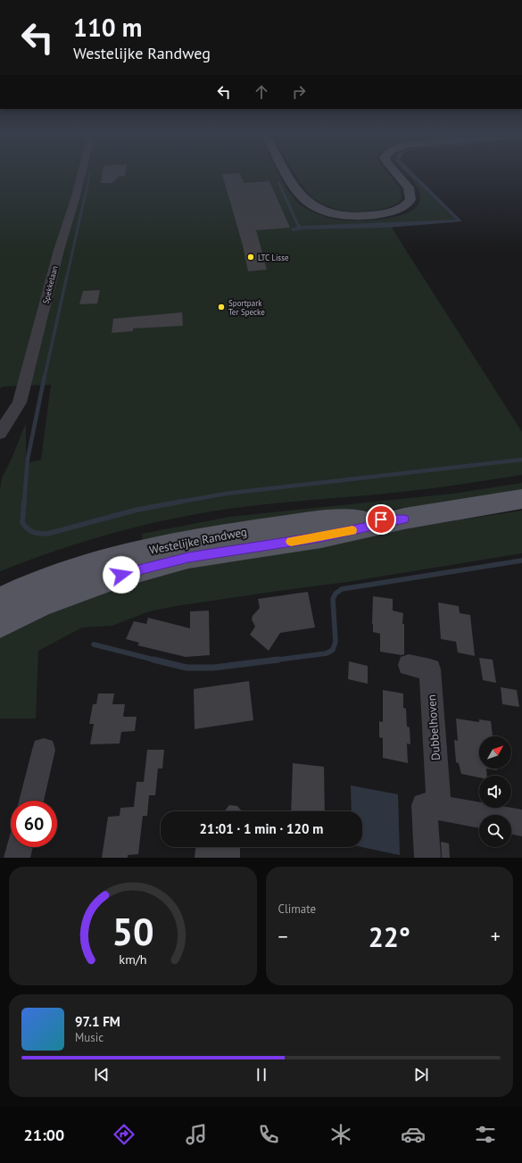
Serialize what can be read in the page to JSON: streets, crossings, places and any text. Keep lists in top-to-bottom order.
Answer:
{
  "streets": {
    "main road": ["Westelijke Randweg"],
    "street": ["Spekkelaan", "Dubbelhoven"]
  },
  "places": ["LTC Lisse", "Sportpark Ter Specke"],
  "north": "top right",
  "page": {
    "turn": ["110 m", "Westelijke Randweg"],
    "limit": "60",
    "trip": "21:01 · 1 min · 120 m",
    "tile": "Climate",
    "heat": ["−", "22°", "+"],
    "song": ["97.1 FM", "Music"],
    "tabs": "21:00",
    "gauge": ["50", "km/h"]
  }
}
